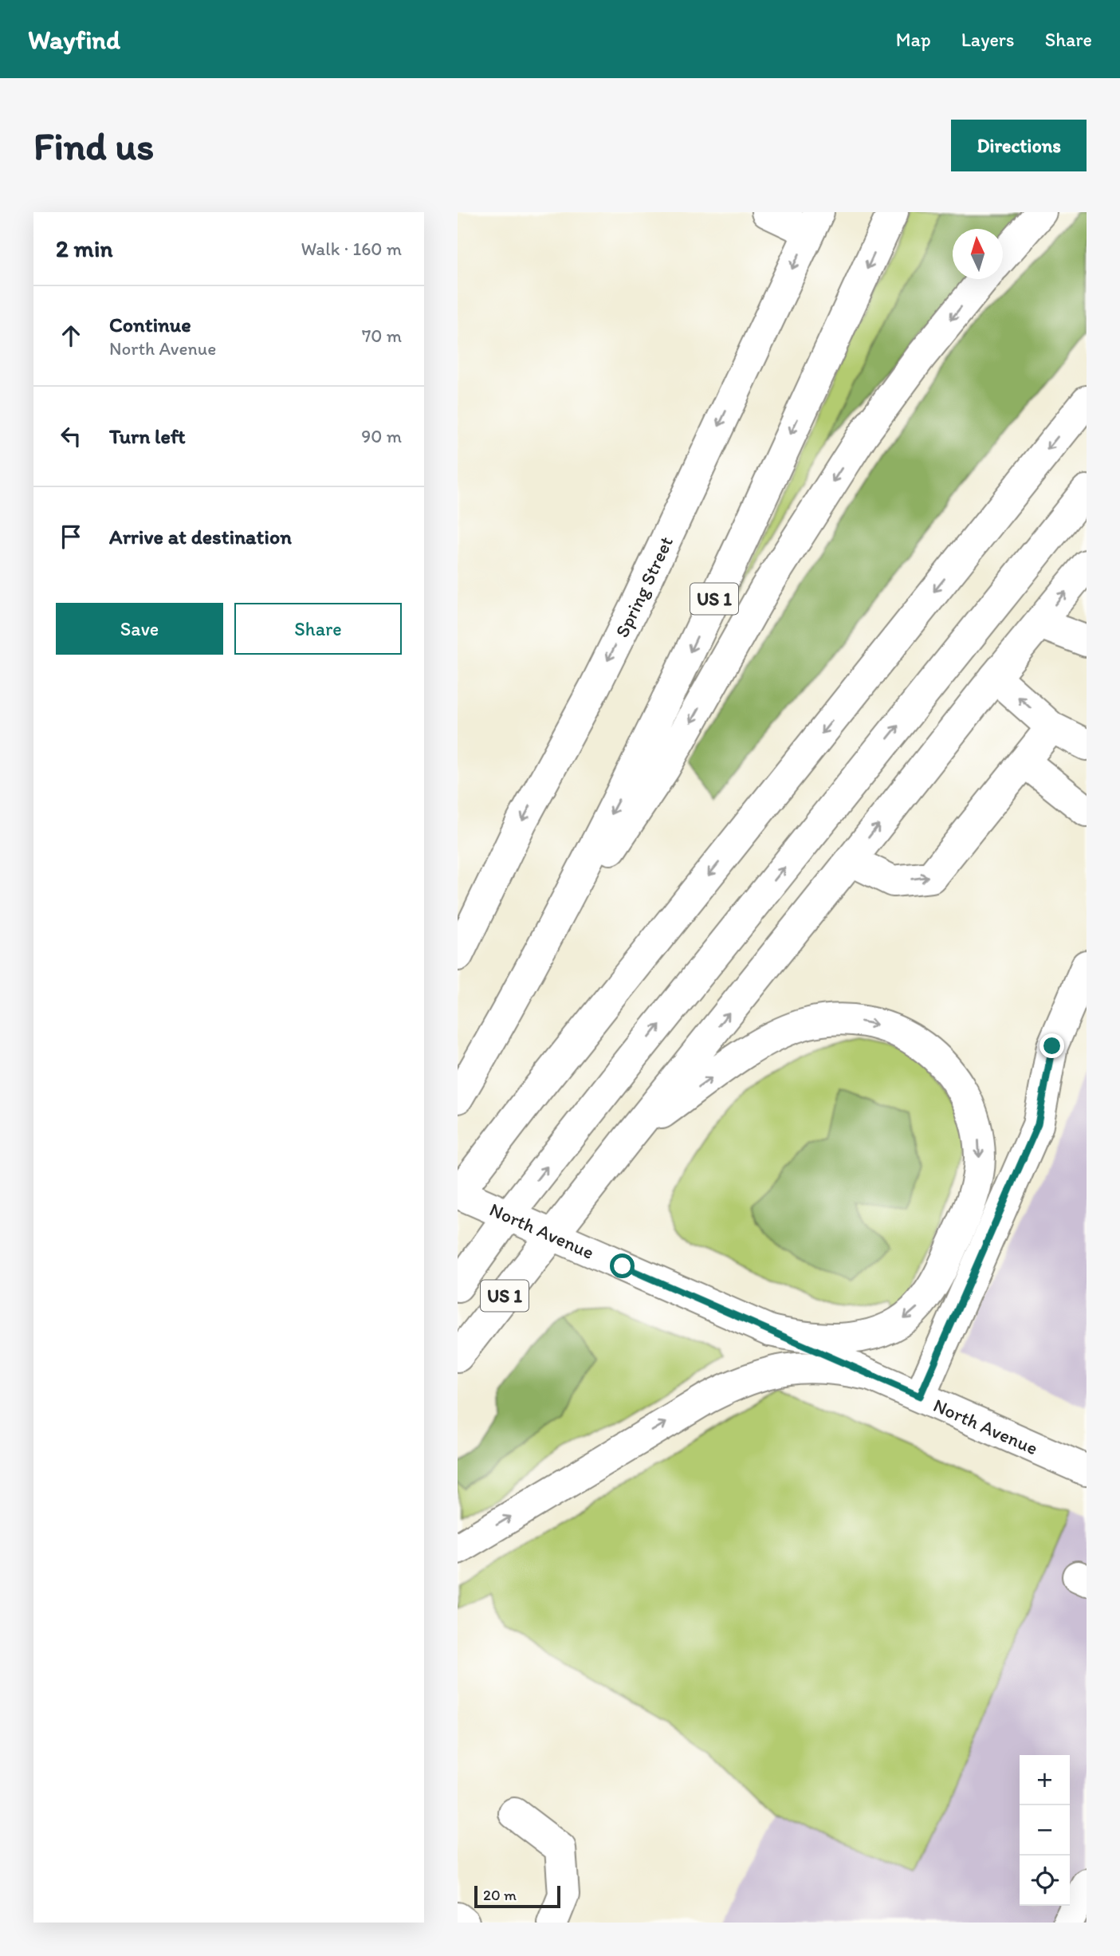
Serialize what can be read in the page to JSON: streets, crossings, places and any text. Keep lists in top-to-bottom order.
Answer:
{
  "streets": {
    "main road": ["Spring Street", "US 1", "North Avenue"]
  },
  "crossings": [
    ["US 1", "North Avenue"]
  ],
  "scale_bar": "20 m",
  "north": "top",
  "page": {
    "header": "Wayfind",
    "nav": ["Map", "Layers", "Share"],
    "buttons": [
      "Directions",
      ["Save", "Share"]
    ],
    "title": "Find us",
    "heading": ["2 min", "Walk · 160 m"],
    "list": [
      ["Continue", "North Avenue", "70 m"],
      ["Turn left", "90 m"],
      "Arrive at destination"
    ],
    "map_buttons": ["+", "−"],
    "scale": "20 m"
  }
}
